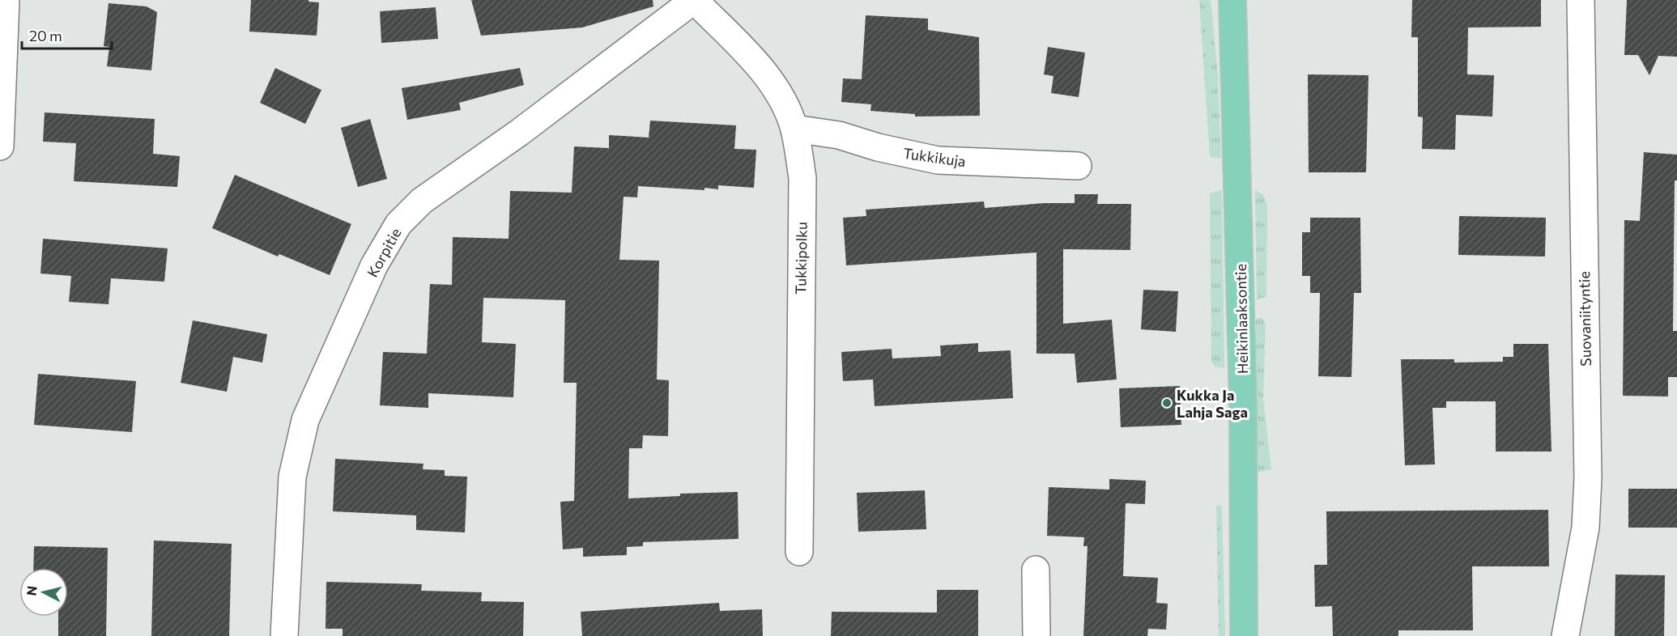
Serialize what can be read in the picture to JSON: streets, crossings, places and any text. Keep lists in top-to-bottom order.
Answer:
{
  "streets": {
    "main road": ["Heikinlaaksontie"],
    "street": [
      "Tukkikuja",
      "Korpitie",
      "Tukkipolku",
      "Suovaniityntie"
    ]
  },
  "crossings": [
    ["Tukkikuja", "Tukkipolku"],
    ["Korpitie", "Tukkipolku"]
  ],
  "places": ["Kukka Ja Lahja Saga"],
  "scale_bar": "20 m",
  "north": "left"
}
